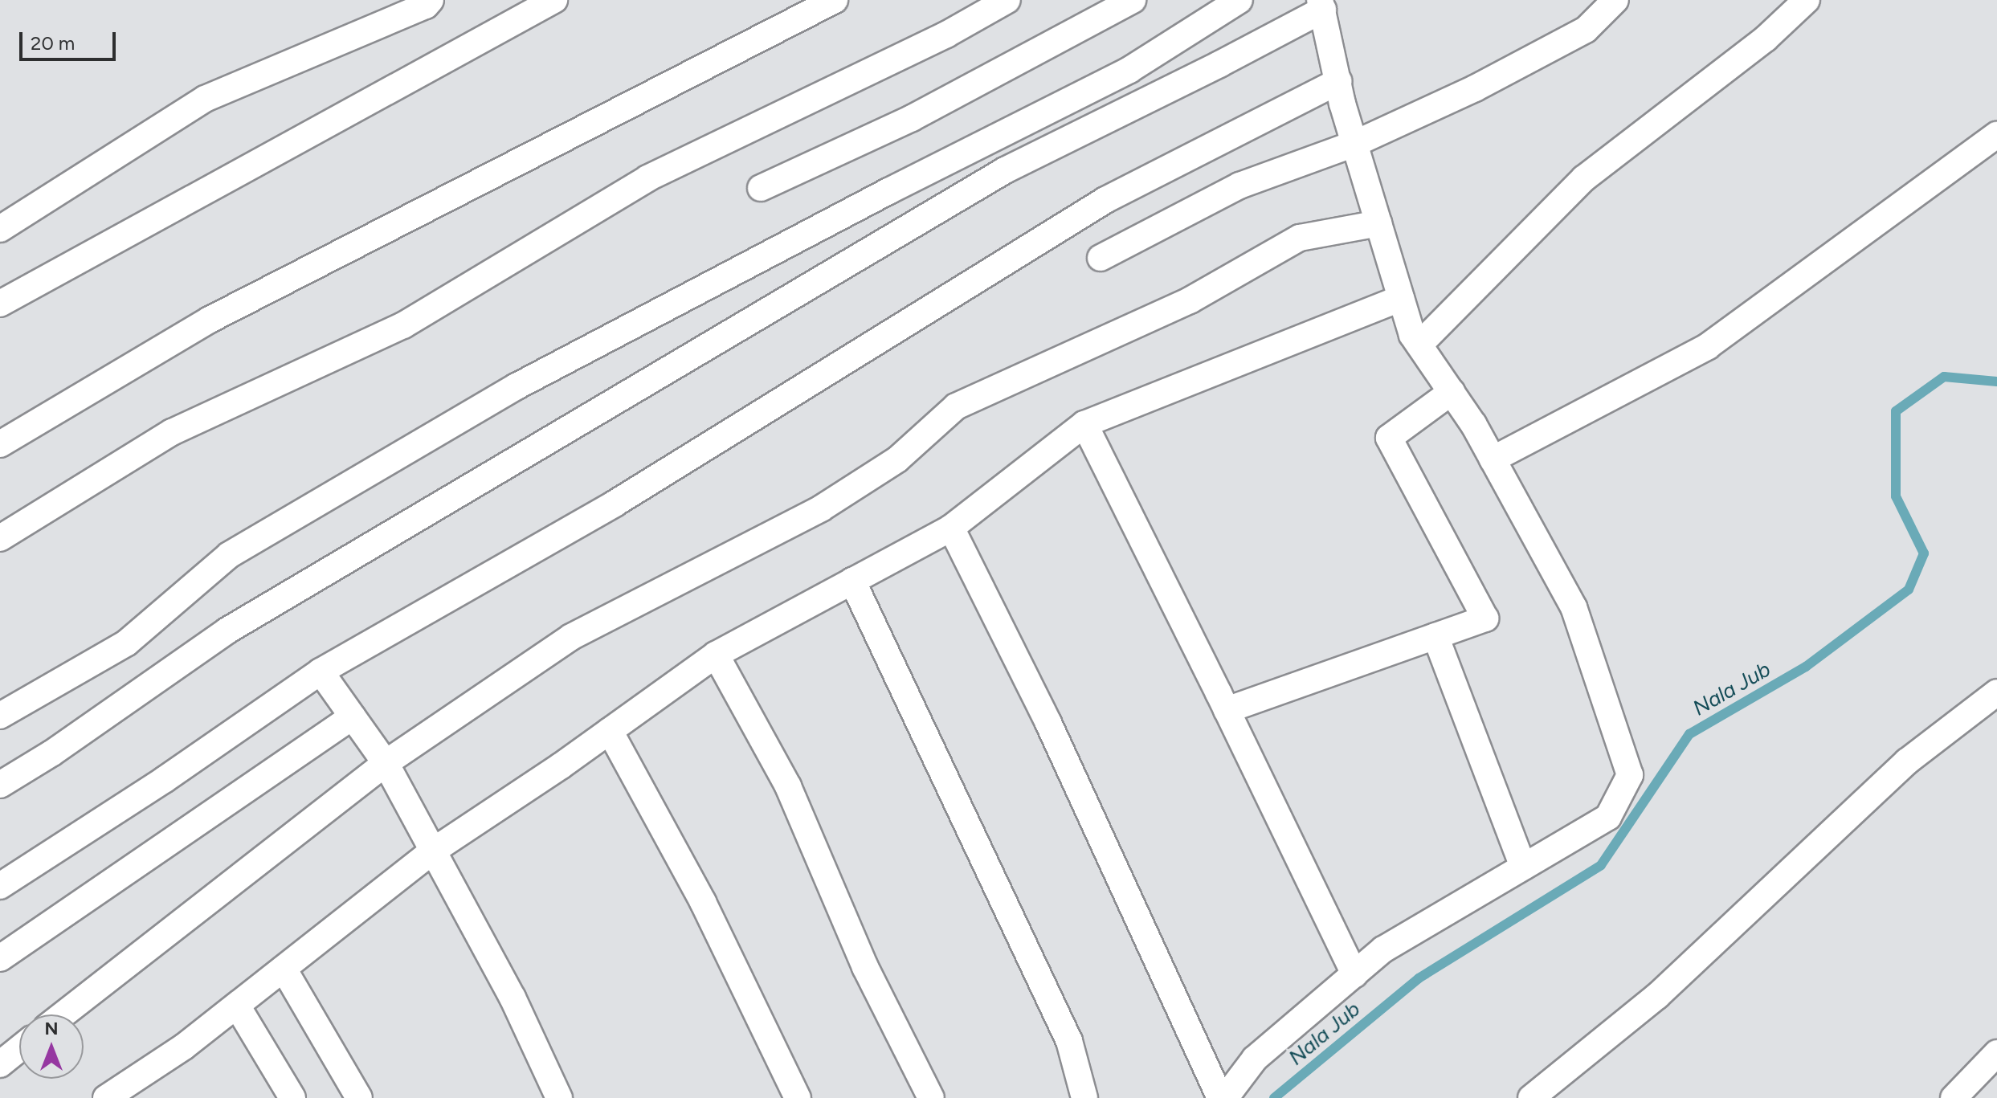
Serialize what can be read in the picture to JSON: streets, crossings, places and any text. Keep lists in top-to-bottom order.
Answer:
{
  "water": ["Nala Jub"],
  "scale_bar": "20 m",
  "north": "top"
}
